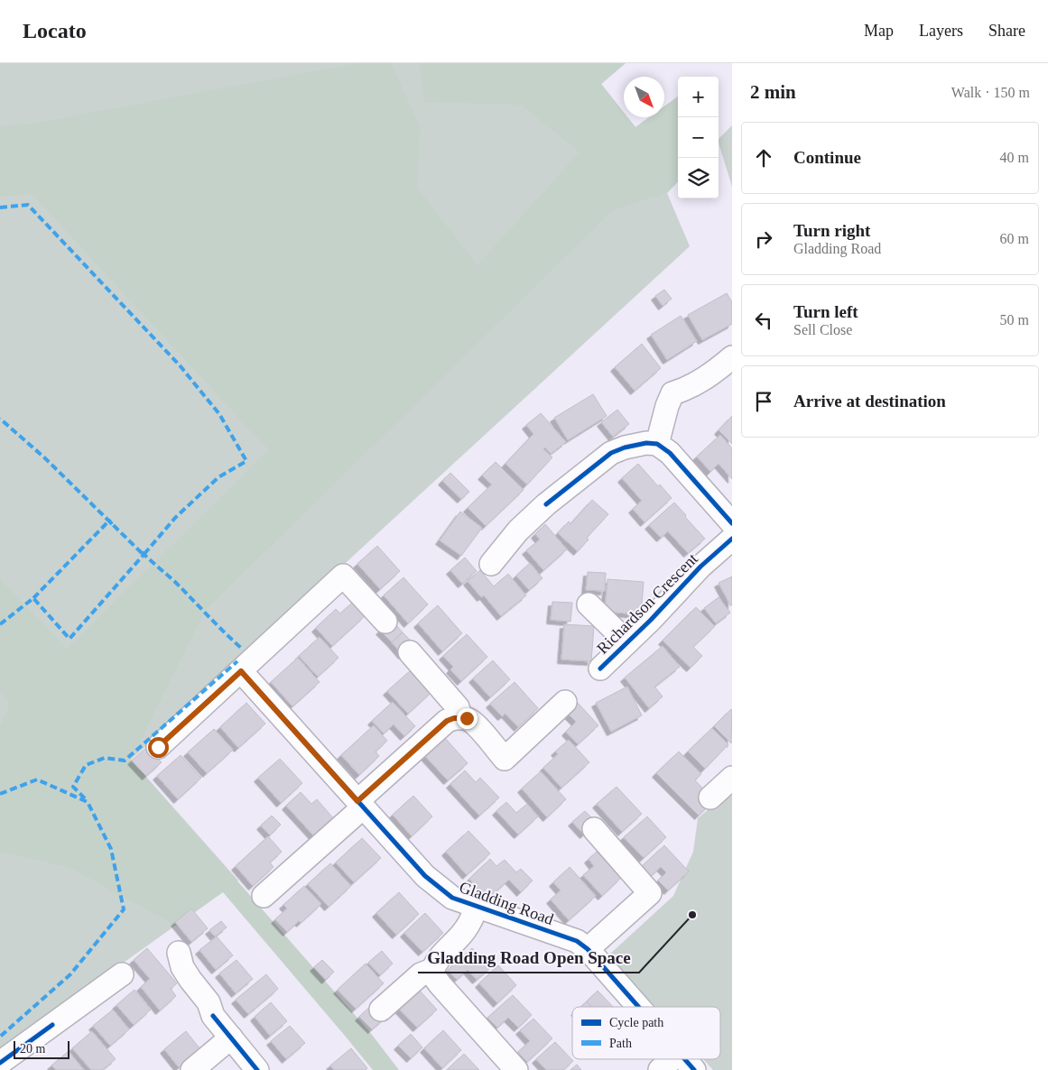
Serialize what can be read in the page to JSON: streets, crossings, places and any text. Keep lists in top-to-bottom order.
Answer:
{
  "streets": {
    "street": ["Richardson Crescent", "Gladding Road"]
  },
  "places": ["Gladding Road Open Space"],
  "legend": ["Cycle path", "Path"],
  "scale_bar": "20 m",
  "north": "bottom right",
  "page": {
    "header": "Locato",
    "nav": ["Map", "Layers", "Share"],
    "heading": ["2 min", "Walk · 150 m"],
    "map_buttons": ["+", "−"],
    "list": [
      ["Continue", "40 m"],
      ["Turn right", "Gladding Road", "60 m"],
      ["Turn left", "Sell Close", "50 m"],
      "Arrive at destination"
    ],
    "scale": "20 m"
  }
}
